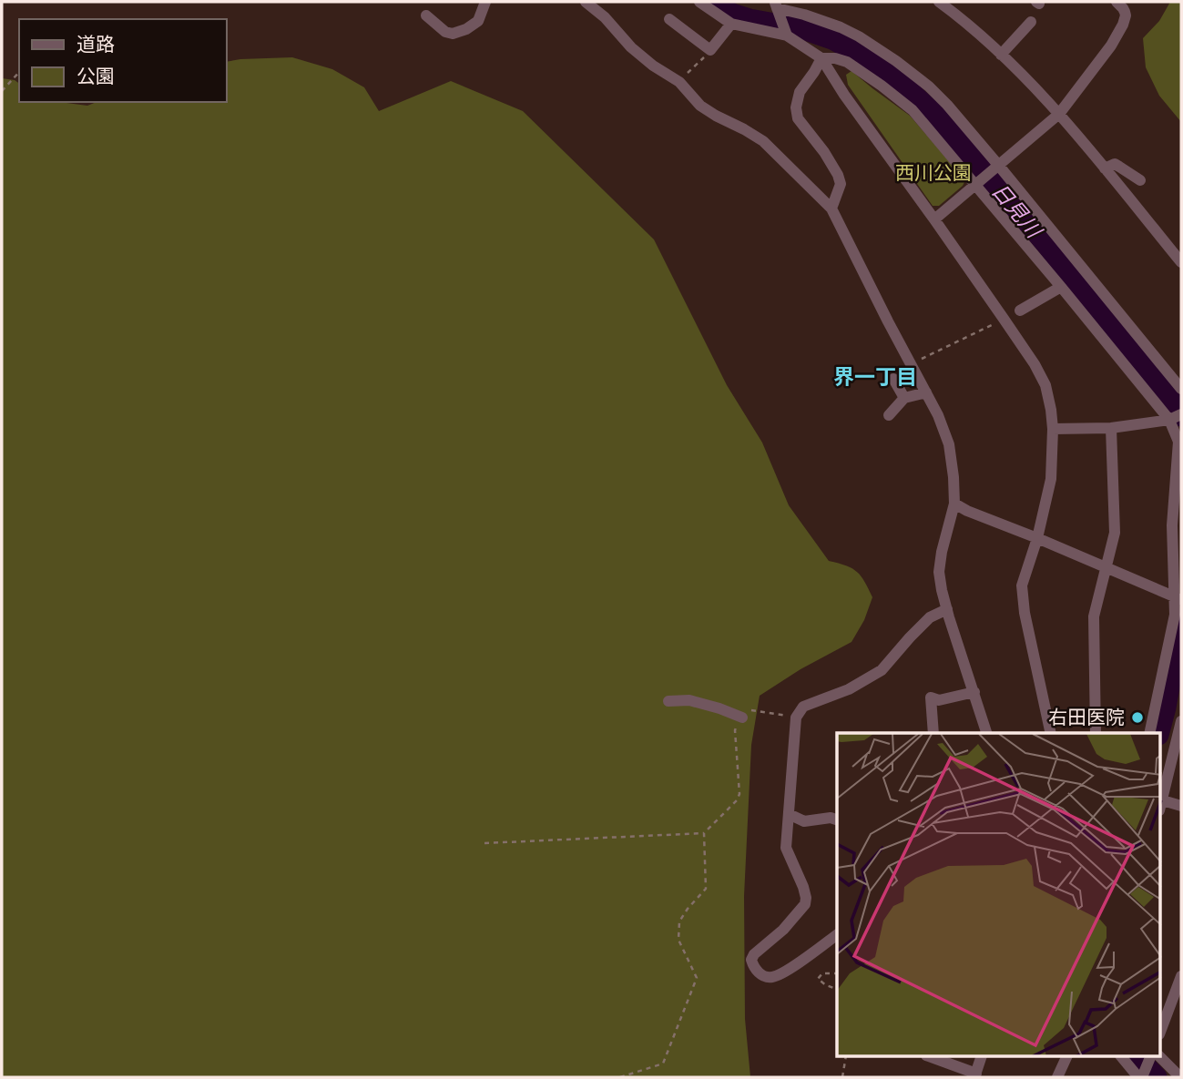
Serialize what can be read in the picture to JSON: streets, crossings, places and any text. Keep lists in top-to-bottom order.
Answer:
{
  "districts": ["界一丁目"],
  "water": ["日見川"],
  "parks": ["西川公園"],
  "places": ["右田医院"],
  "legend": ["道路", "公園"]
}
